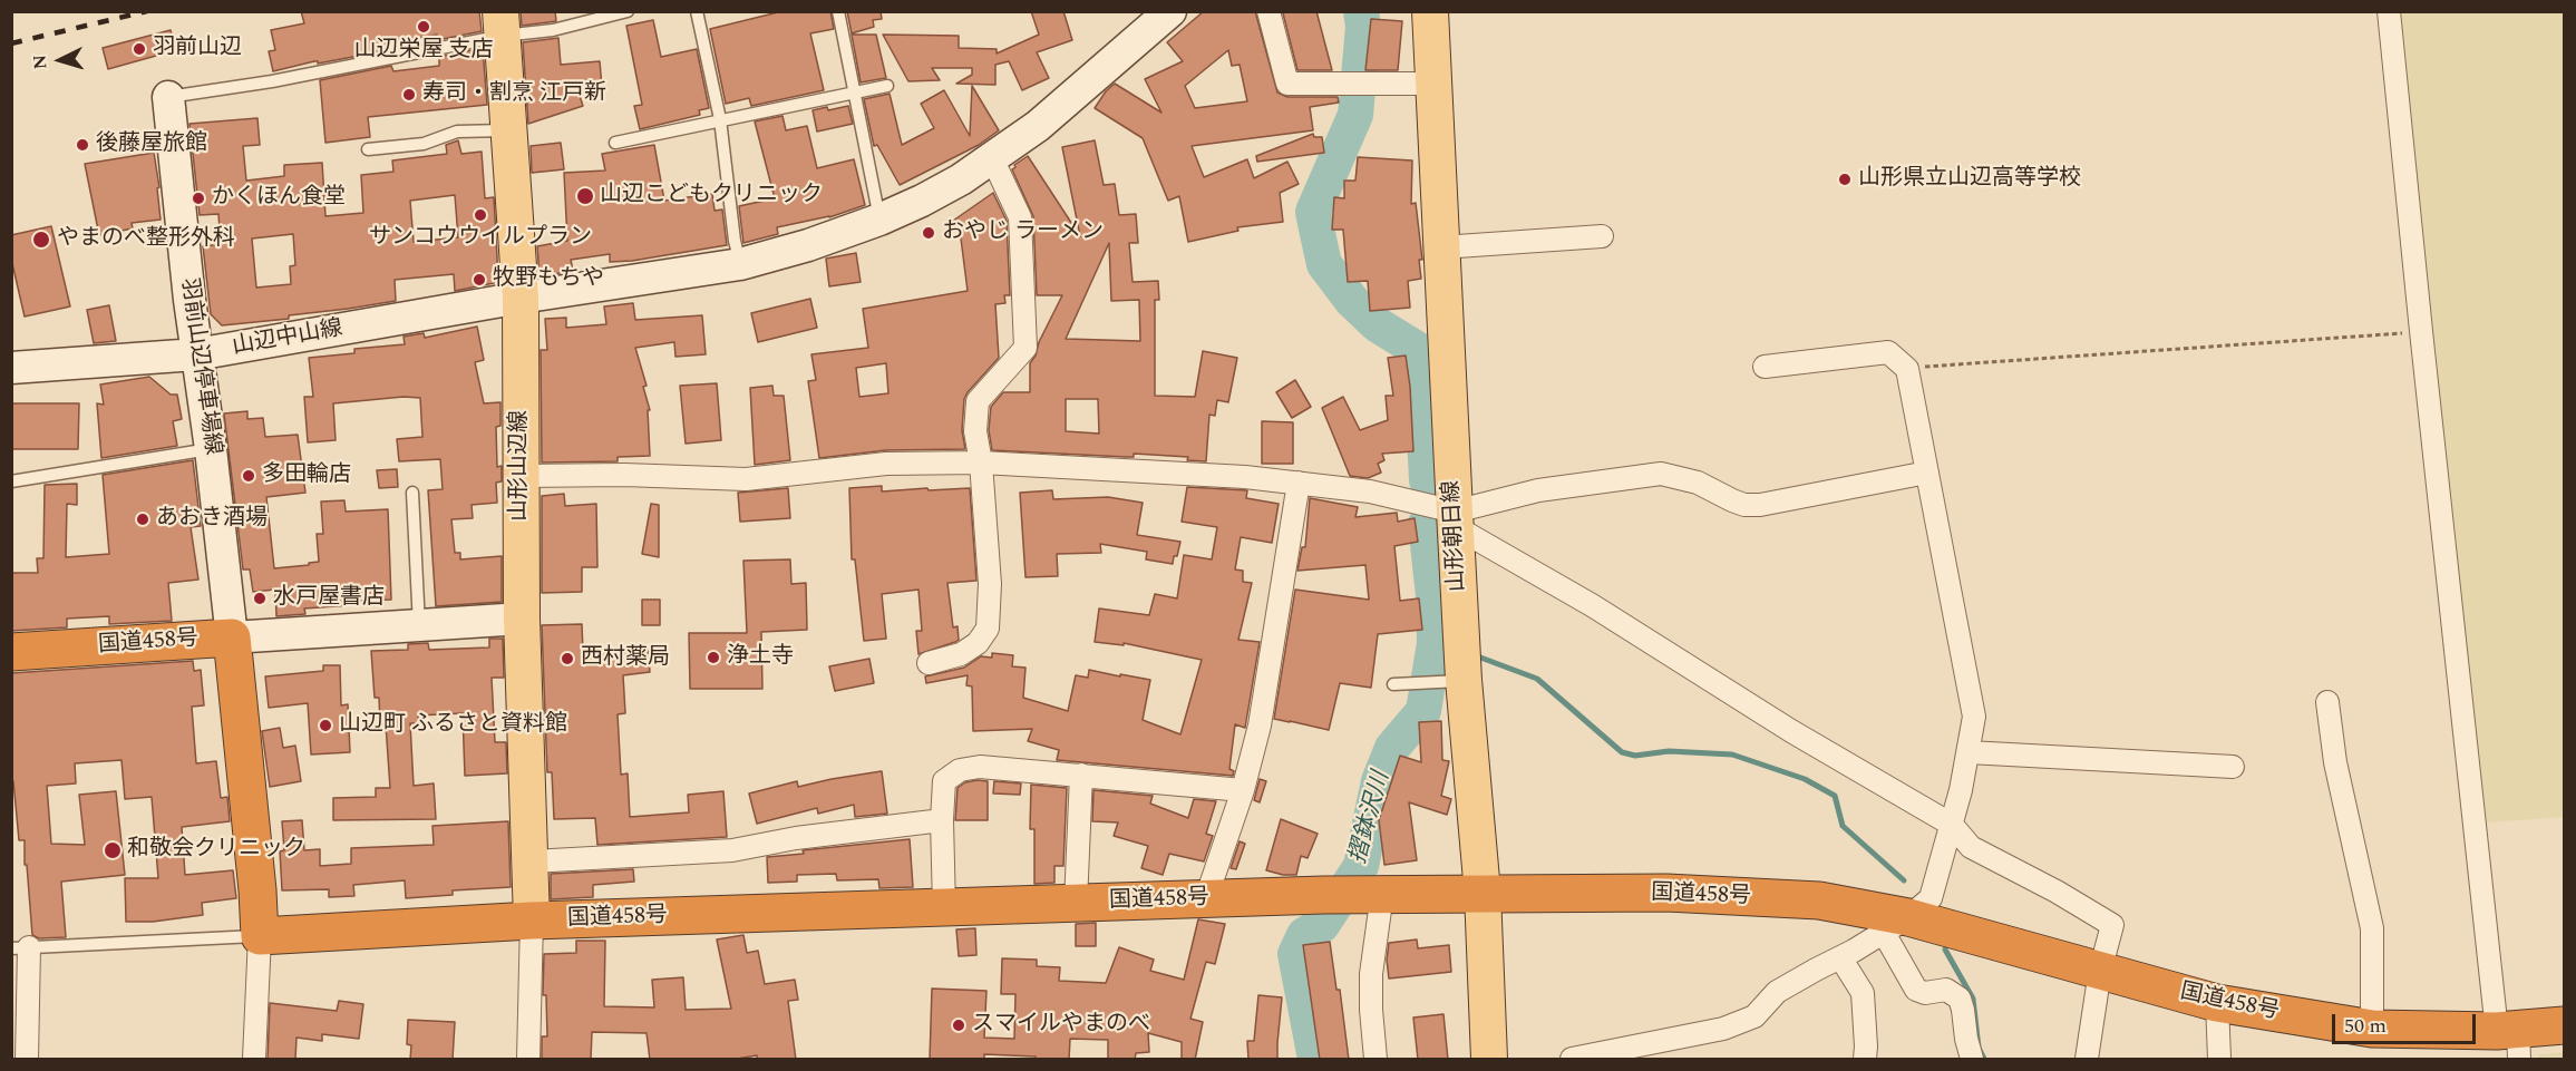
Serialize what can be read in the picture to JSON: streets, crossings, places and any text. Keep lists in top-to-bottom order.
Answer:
{
  "streets": {
    "highway": ["国道458号"],
    "main road": [
      "山辺中山線",
      "羽前山辺停車場線",
      "山形山辺線",
      "山形朝日線"
    ]
  },
  "crossings": [
    ["山辺中山線", "羽前山辺停車場線"],
    ["山辺中山線", "山形山辺線"],
    ["羽前山辺停車場線", "国道458号"],
    ["山形山辺線", "国道458号"],
    ["山形朝日線", "国道458号"]
  ],
  "water": ["摺鉢沢川"],
  "places": [
    "山辺栄屋 支店",
    "羽前山辺",
    "寿司・割烹 江戸新",
    "後藤屋旅館",
    "山形県立山辺高等学校",
    "山辺こどもクリニック",
    "かくほん食堂",
    "サンコウウイルプラン",
    "おやじ ラーメン",
    "やまのべ整形外科",
    "牧野もちや",
    "多田輪店",
    "あおき酒場",
    "水戸屋書店",
    "浄土寺",
    "西村薬局",
    "山辺町 ふるさと資料館",
    "和敬会クリニック",
    "スマイルやまのべ"
  ],
  "scale_bar": "50 m",
  "north": "left"
}
